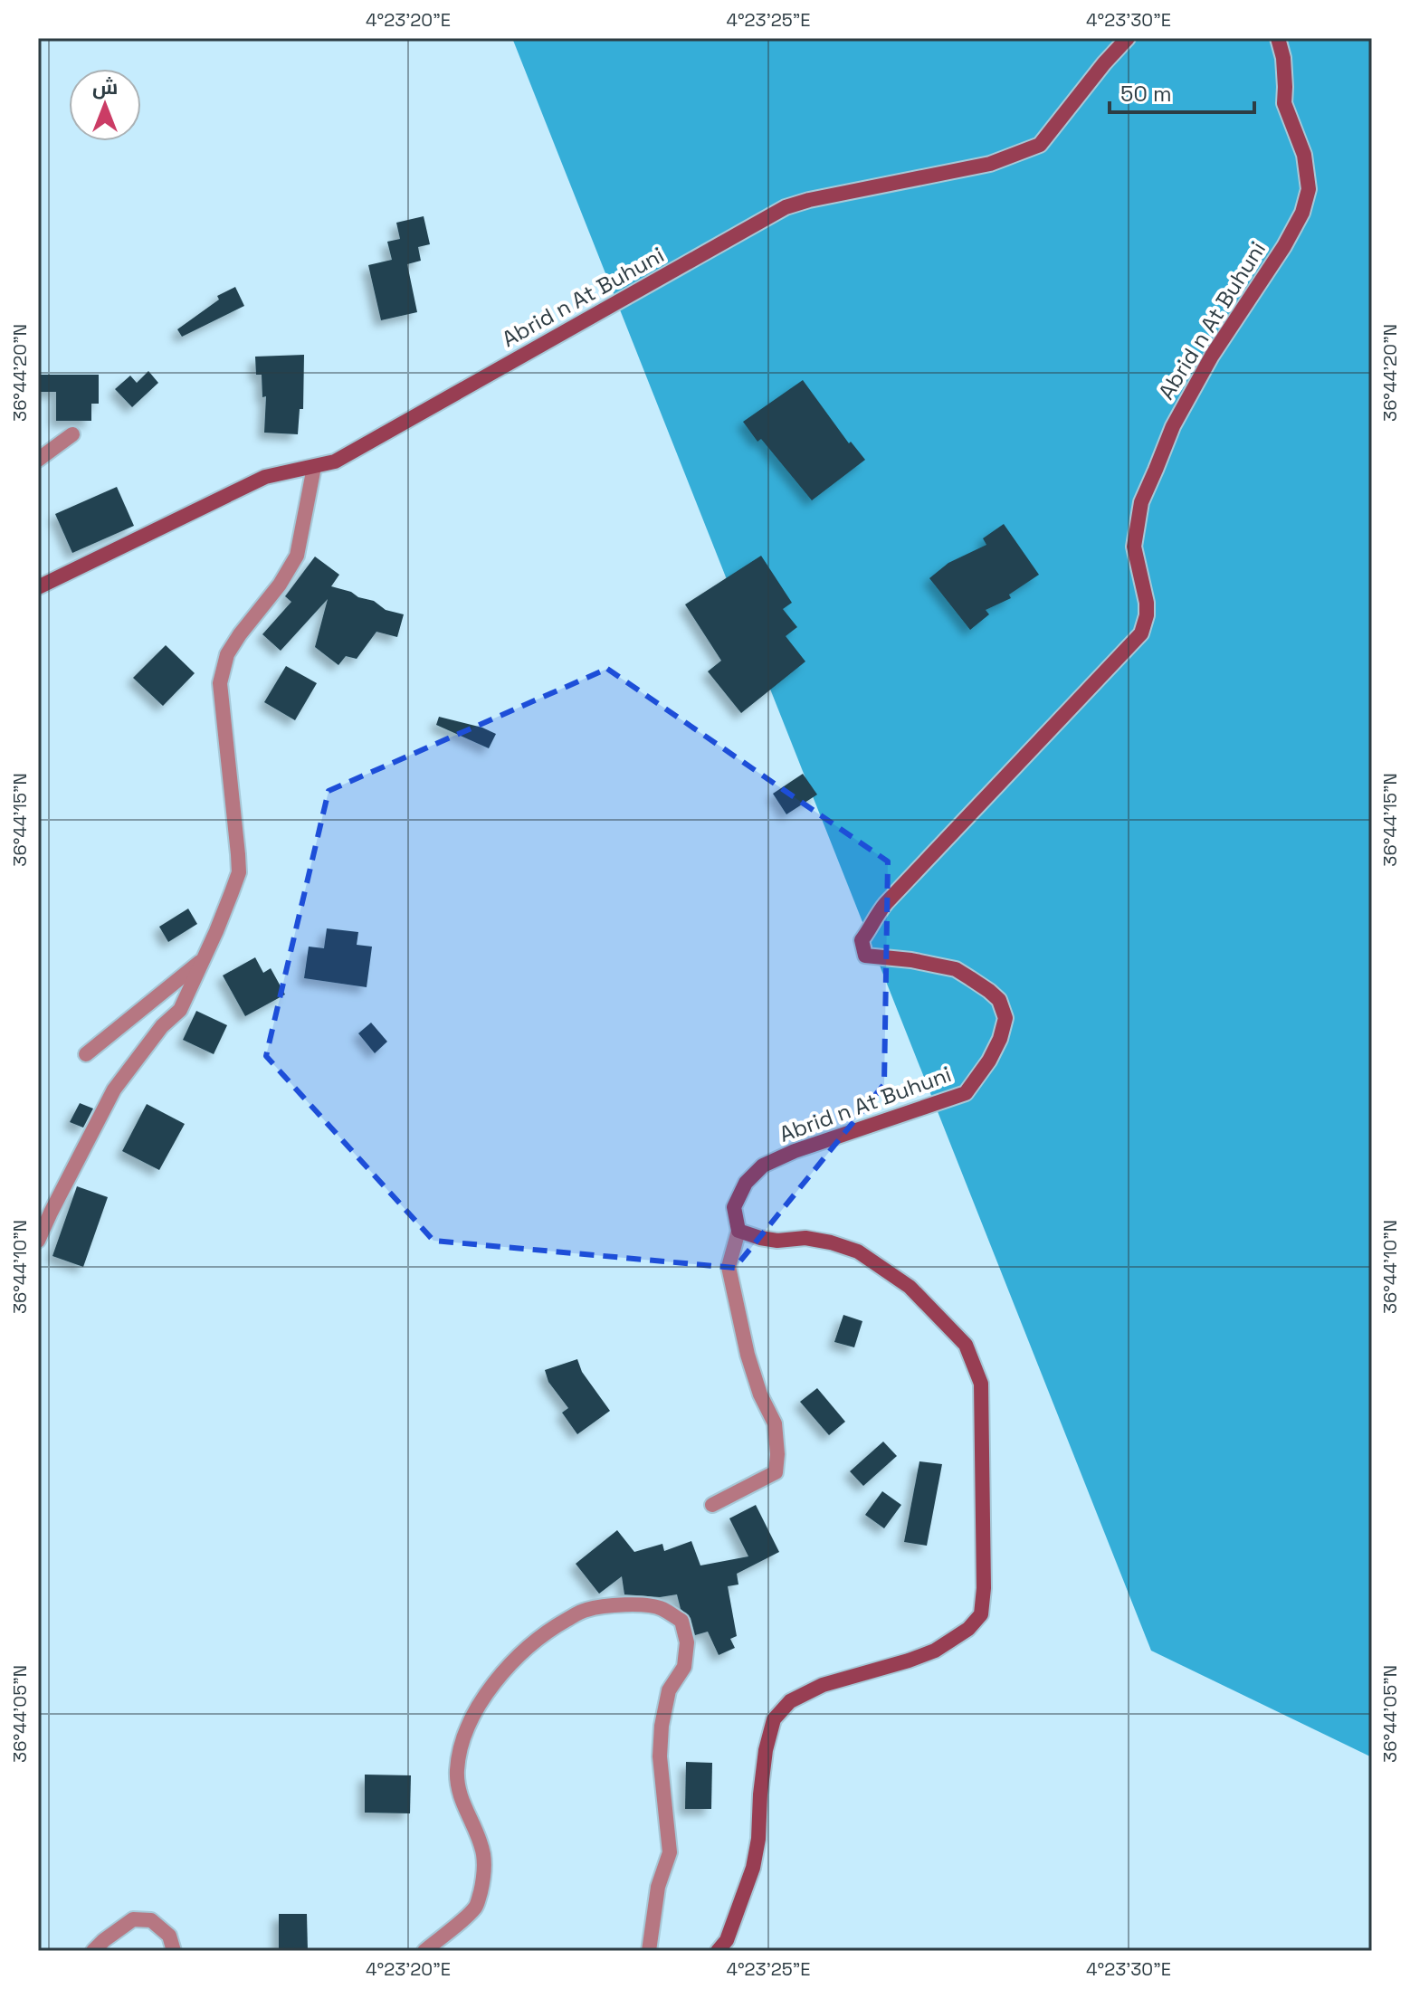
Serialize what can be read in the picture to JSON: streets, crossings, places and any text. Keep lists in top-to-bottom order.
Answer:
{
  "streets": {
    "street": ["Abrid n At Buhuni"]
  },
  "scale_bar": "50 m",
  "north": "top",
  "coordinates": [
    "4°23'20\"E",
    "4°23'25\"E",
    "4°23'30\"E",
    "36°44'20\"N",
    "36°44'15\"N",
    "36°44'10\"N",
    "36°44'05\"N"
  ]
}
